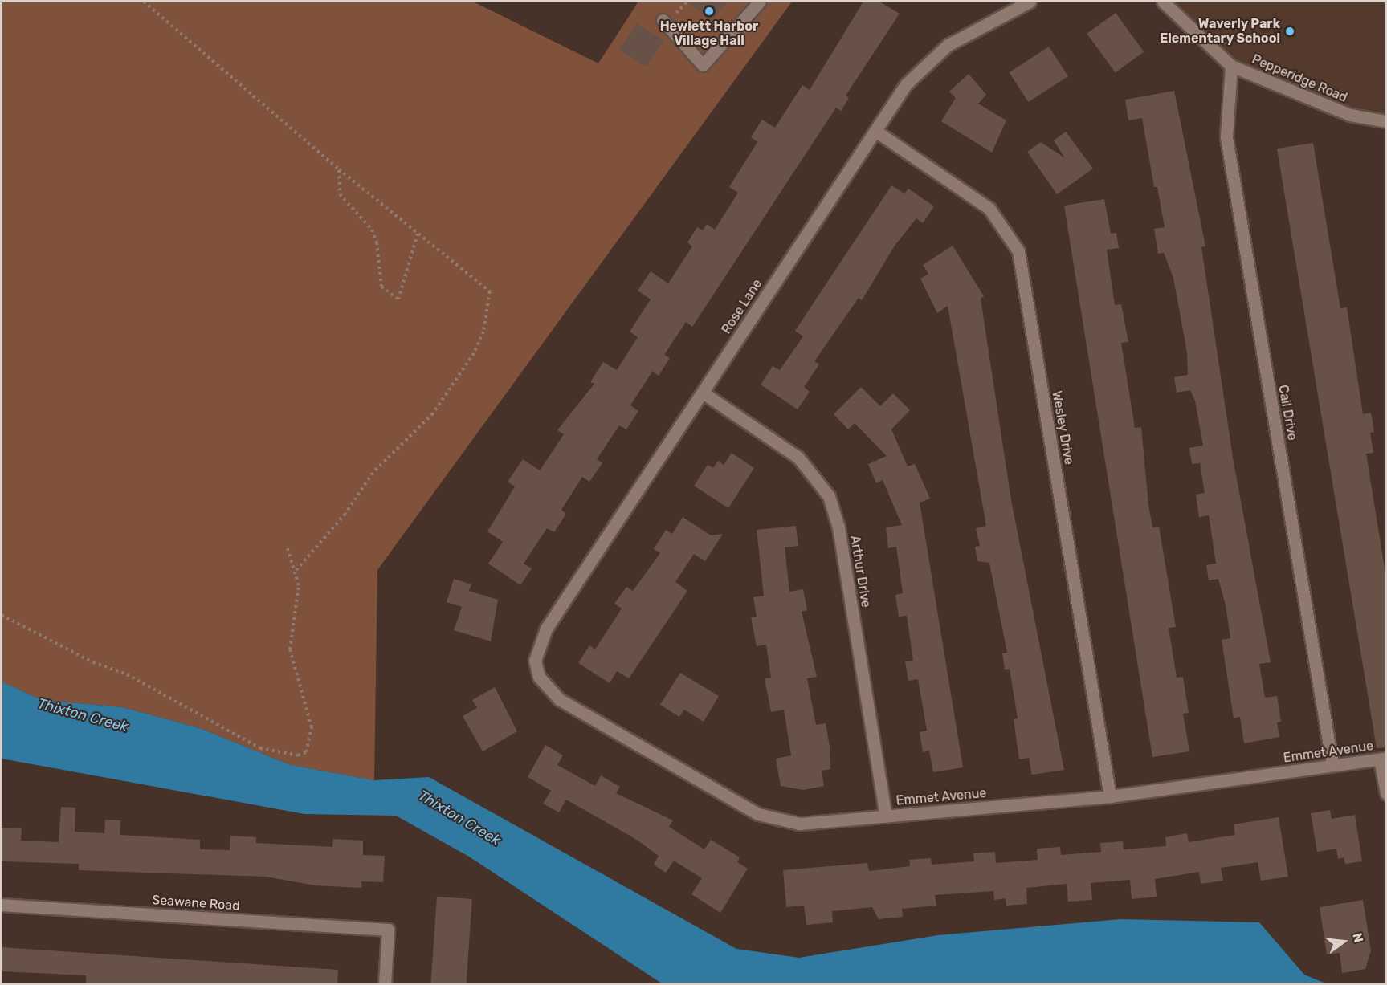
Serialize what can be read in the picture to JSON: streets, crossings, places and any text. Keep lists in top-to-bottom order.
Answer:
{
  "streets": {
    "street": [
      "Pepperidge Road",
      "Rose Lane",
      "Cail Drive",
      "Wesley Drive",
      "Arthur Drive",
      "Emmet Avenue",
      "Seawane Road"
    ]
  },
  "crossings": [
    ["Pepperidge Road", "Cail Drive"],
    ["Rose Lane", "Wesley Drive"],
    ["Rose Lane", "Arthur Drive"],
    ["Rose Lane", "Emmet Avenue"],
    ["Cail Drive", "Emmet Avenue"],
    ["Wesley Drive", "Emmet Avenue"],
    ["Arthur Drive", "Emmet Avenue"]
  ],
  "water": ["Thixton Creek"],
  "places": ["Hewlett Harbor Village Hall", "Waverly Park Elementary School"],
  "north": "right"
}
